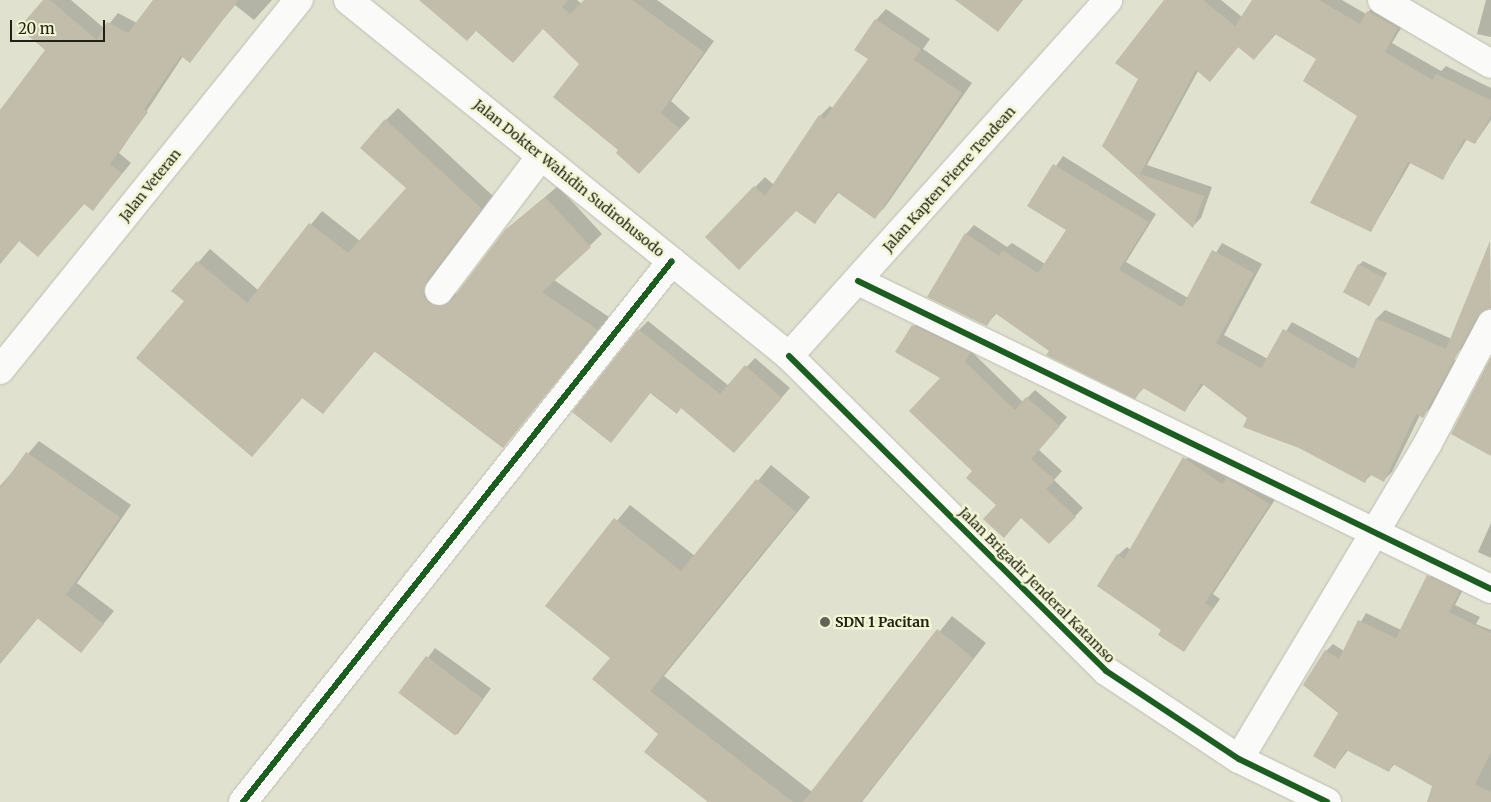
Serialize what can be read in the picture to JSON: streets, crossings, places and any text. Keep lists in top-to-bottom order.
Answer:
{
  "streets": {
    "street": [
      "Jalan Dokter Wahidin Sudirohusodo",
      "Jalan Kapten Pierre Tendean",
      "Jalan Veteran",
      "Jalan Brigadir Jenderal Katamso"
    ]
  },
  "crossings": [
    ["Jalan Dokter Wahidin Sudirohusodo", "Jalan Kapten Pierre Tendean"],
    ["Jalan Dokter Wahidin Sudirohusodo", "Jalan Brigadir Jenderal Katamso"],
    ["Jalan Kapten Pierre Tendean", "Jalan Brigadir Jenderal Katamso"]
  ],
  "places": ["SDN 1 Pacitan"],
  "scale_bar": "20 m"
}
